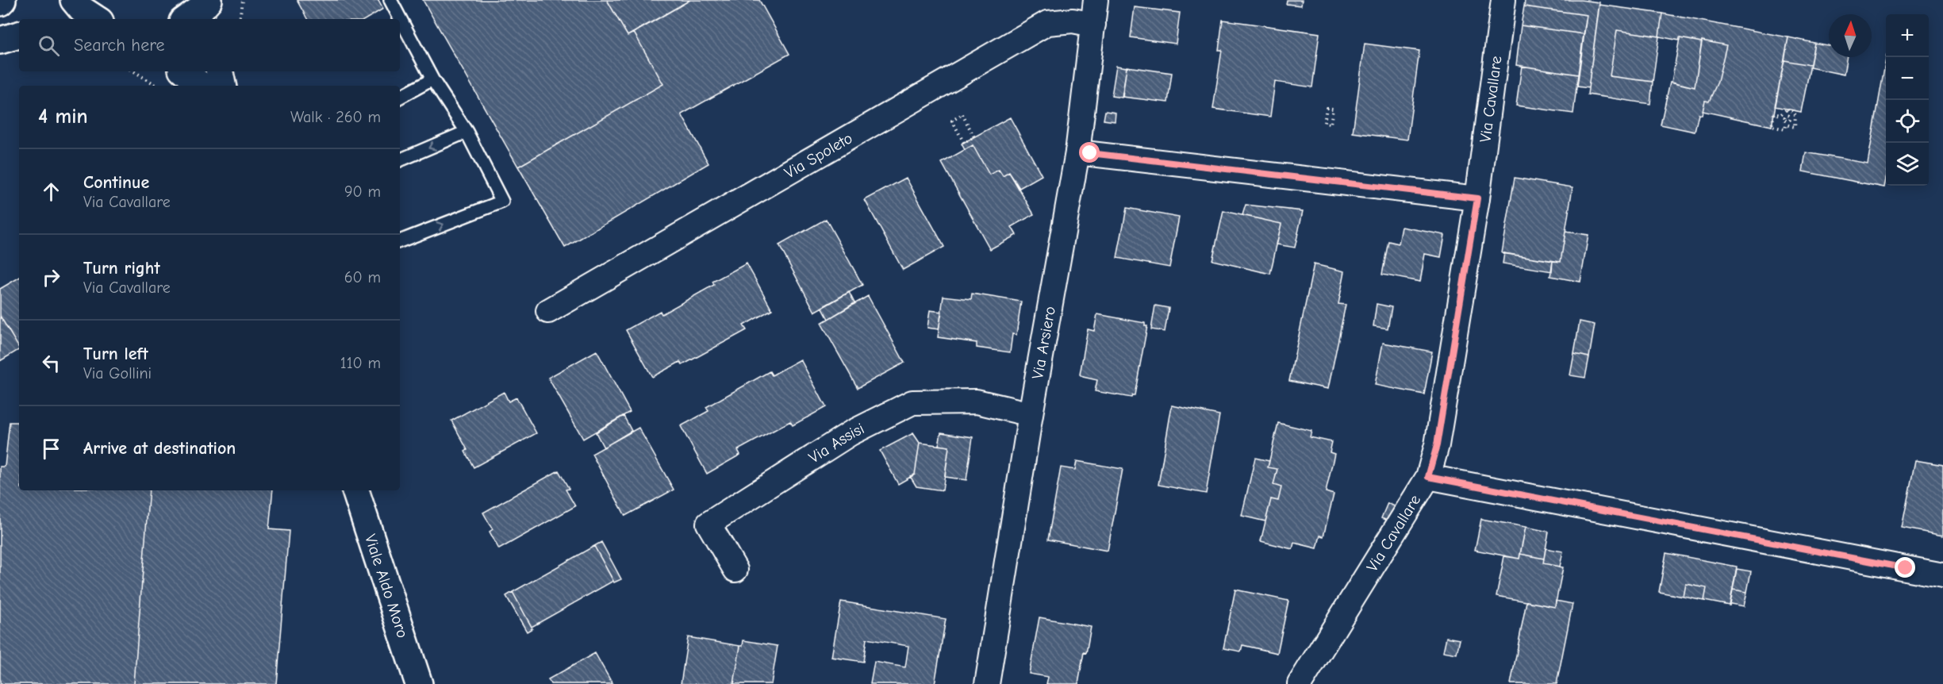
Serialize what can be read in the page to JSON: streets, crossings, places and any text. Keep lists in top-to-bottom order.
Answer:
{
  "streets": {
    "main road": ["Viale Aldo Moro"],
    "street": [
      "Via Cavallare",
      "Via Spoleto",
      "Via Arsiero",
      "Via Assisi"
    ]
  },
  "crossings": [
    ["Via Spoleto", "Via Arsiero"],
    ["Via Arsiero", "Via Assisi"]
  ],
  "north": "top",
  "page": {
    "map_buttons": ["+", "−"],
    "search": "Search here",
    "heading": ["4 min", "Walk · 260 m"],
    "list": [
      ["Continue", "Via Cavallare", "90 m"],
      ["Turn right", "Via Cavallare", "60 m"],
      ["Turn left", "Via Gollini", "110 m"],
      "Arrive at destination"
    ]
  }
}
